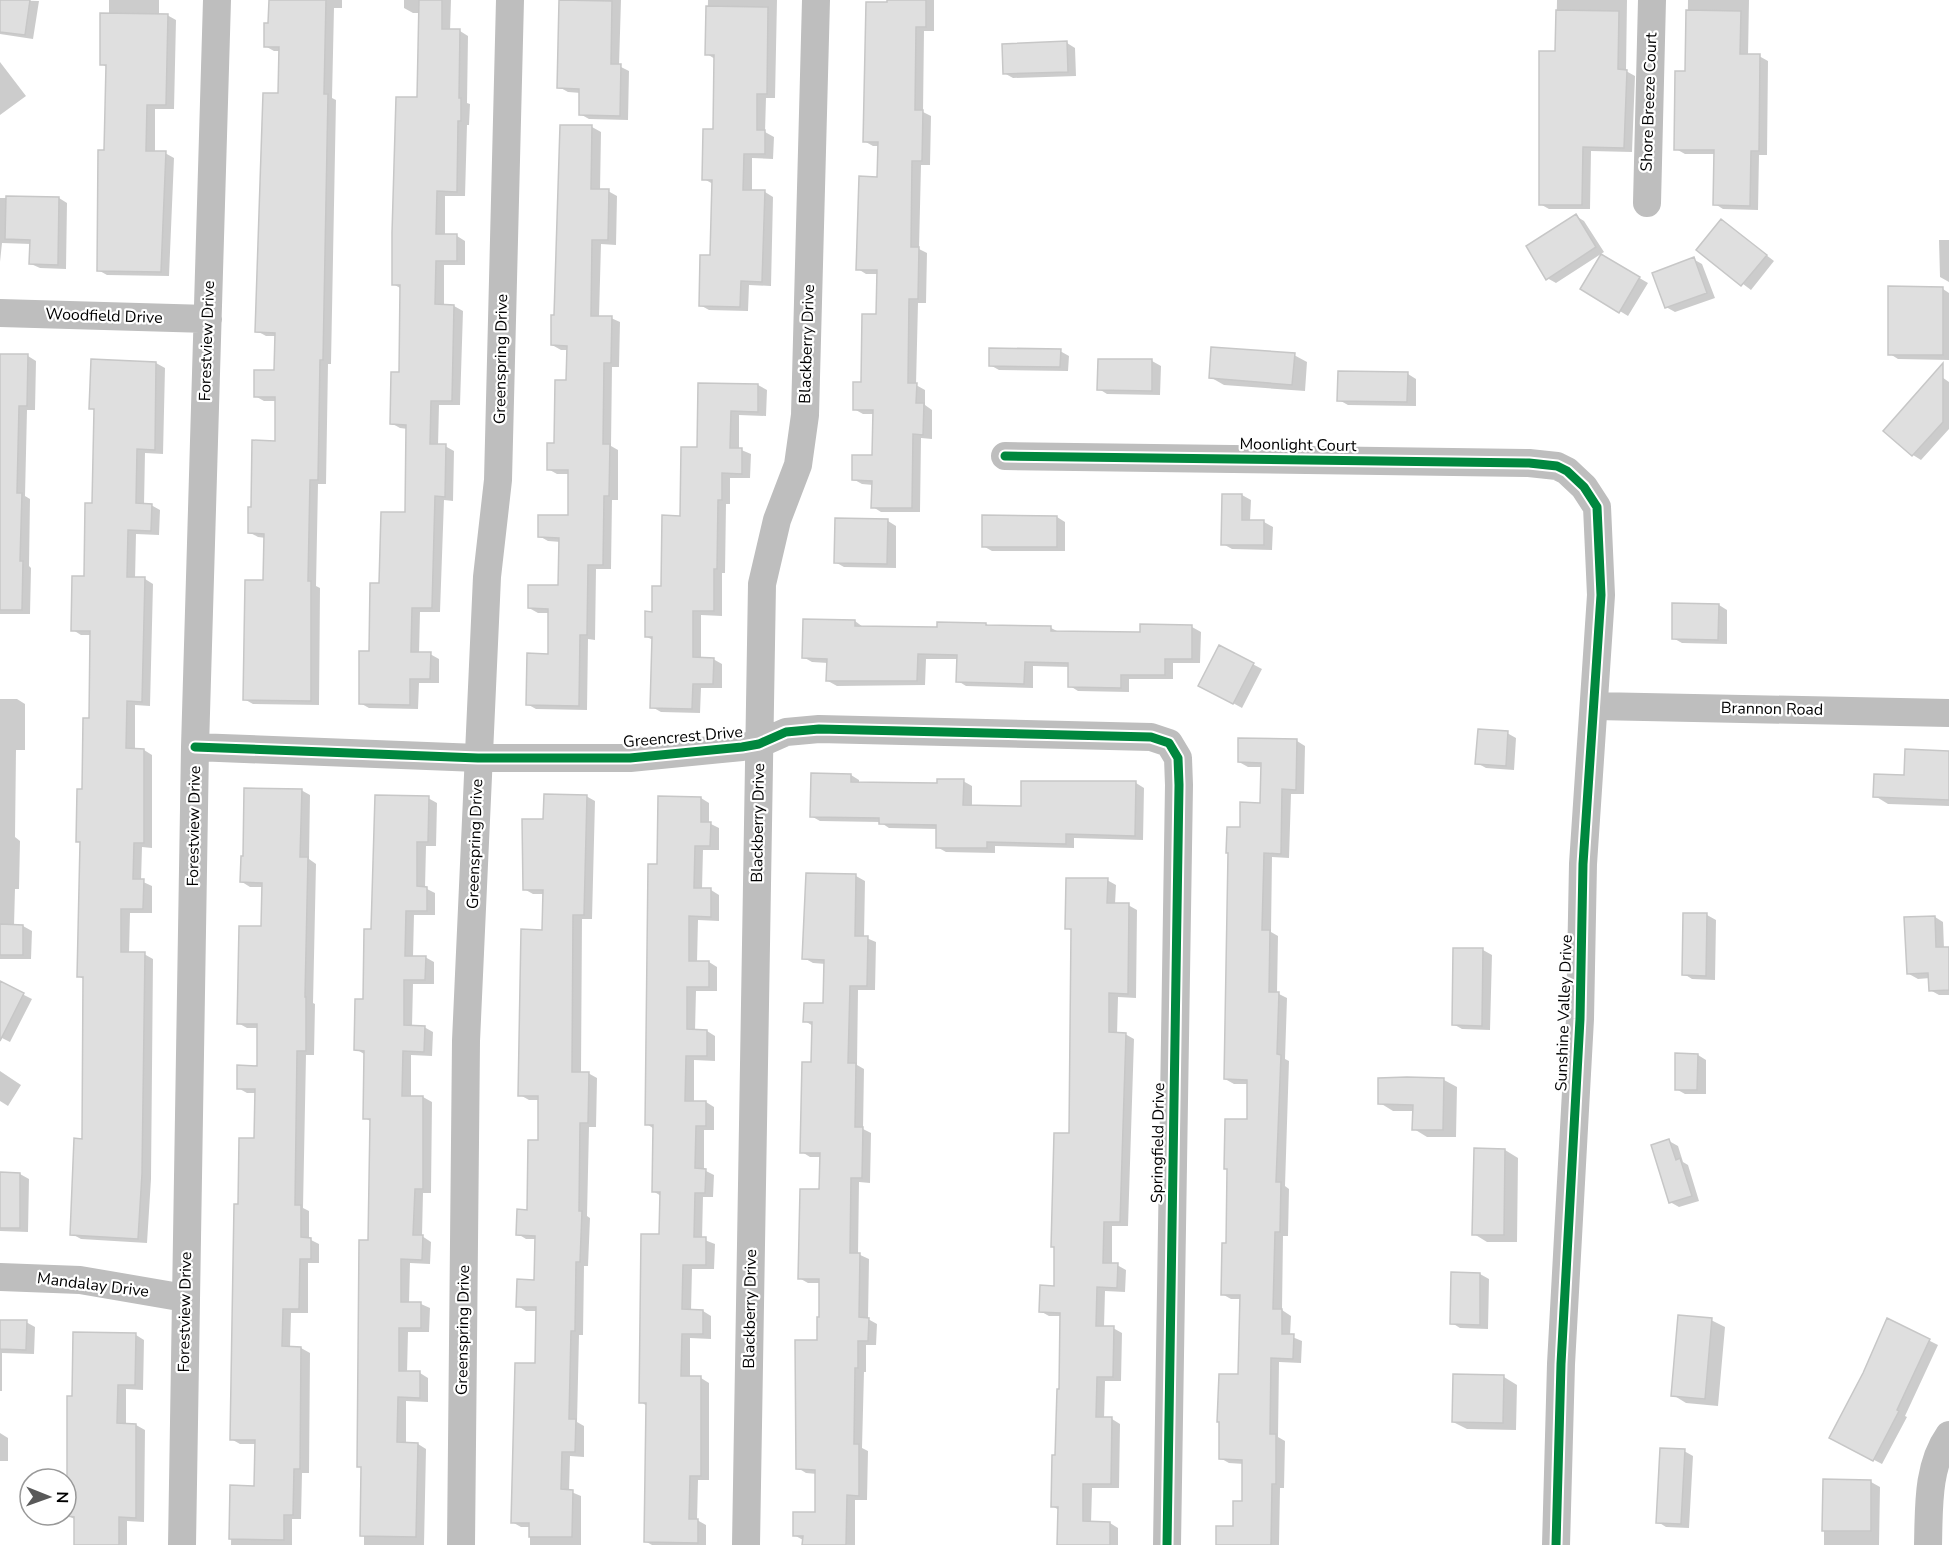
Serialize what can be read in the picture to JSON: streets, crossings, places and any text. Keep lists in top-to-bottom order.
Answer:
{
  "streets": {
    "street": [
      "Shore Breeze Court",
      "Woodfield Drive",
      "Forestview Drive",
      "Blackberry Drive",
      "Greenspring Drive",
      "Moonlight Court",
      "Brannon Road",
      "Greencrest Drive",
      "Sunshine Valley Drive",
      "Springfield Drive",
      "Mandalay Drive"
    ]
  },
  "crossings": [
    ["Woodfield Drive", "Forestview Drive"],
    ["Forestview Drive", "Greencrest Drive"],
    ["Forestview Drive", "Mandalay Drive"],
    ["Blackberry Drive", "Greencrest Drive"],
    ["Greenspring Drive", "Greencrest Drive"],
    ["Moonlight Court", "Sunshine Valley Drive"],
    ["Brannon Road", "Sunshine Valley Drive"],
    ["Greencrest Drive", "Springfield Drive"]
  ],
  "north": "right"
}
